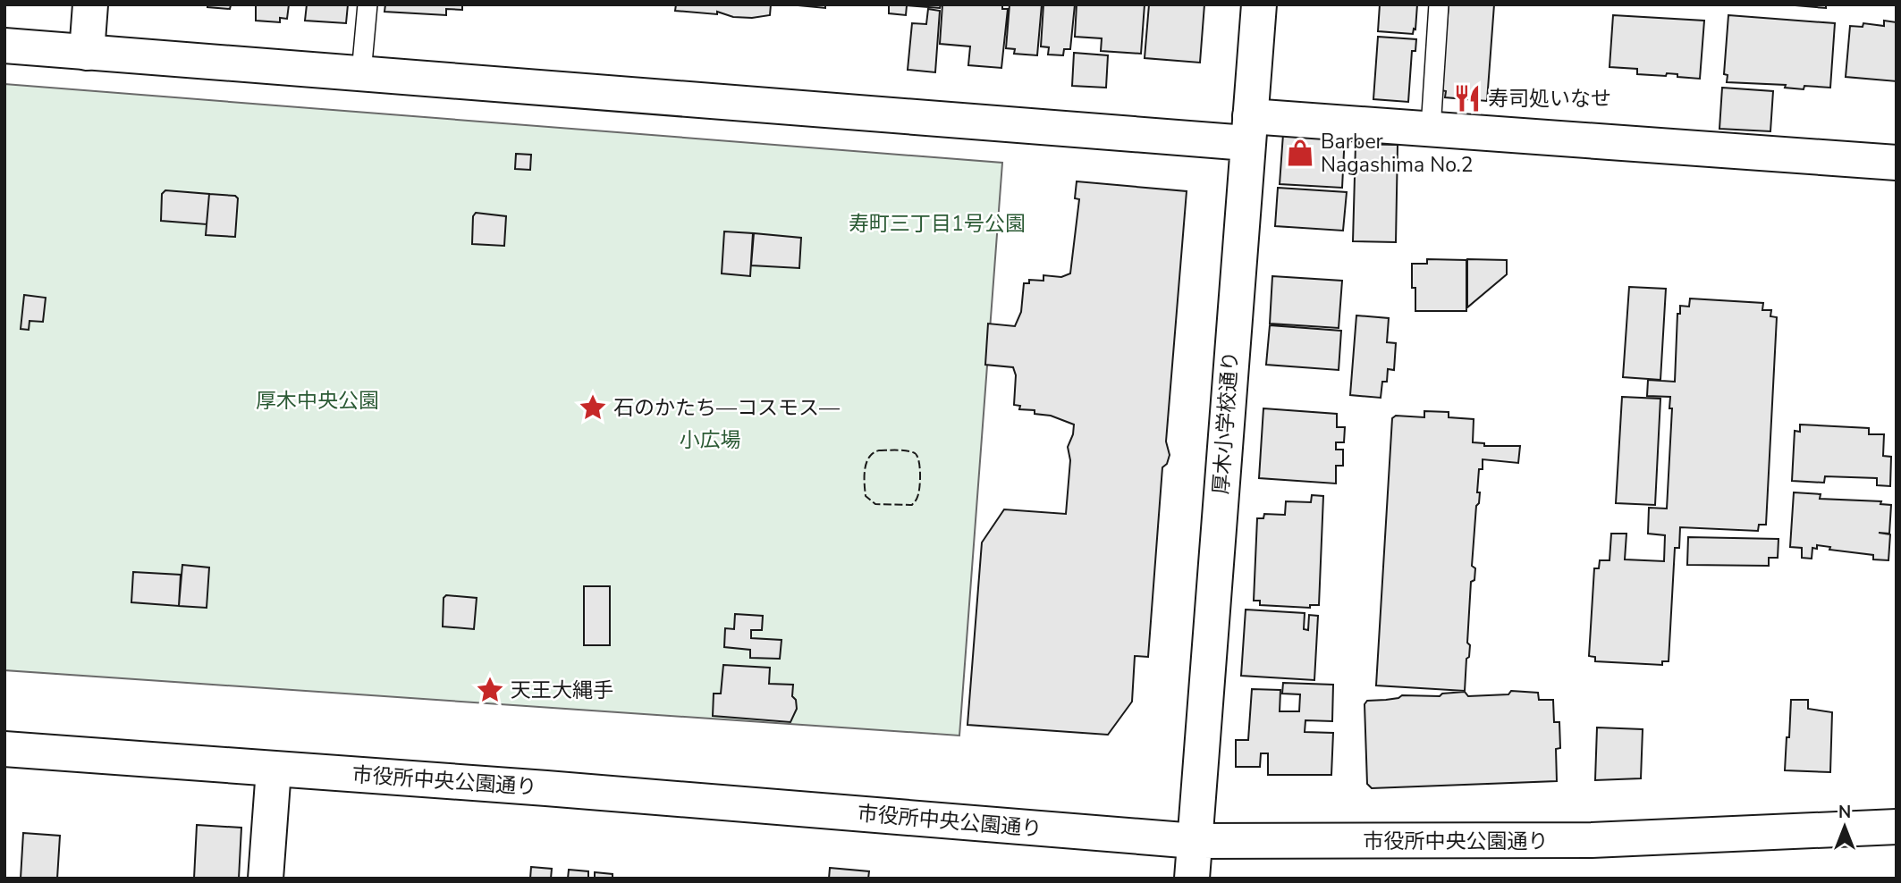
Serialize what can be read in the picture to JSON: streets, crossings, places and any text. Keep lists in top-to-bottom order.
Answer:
{
  "streets": {
    "street": ["厚木小学校通り", "市役所中央公園通り"]
  },
  "crossings": [
    ["厚木小学校通り", "市役所中央公園通り"]
  ],
  "parks": ["寿町三丁目1号公園", "厚木中央公園", "小広場"],
  "places": {
    "restaurant": ["寿司処いなせ"],
    "shop": ["Barber Nagashima No.2"],
    "place": ["石のかたち—コスモス—", "天王大縄手"]
  },
  "north": "top"
}
